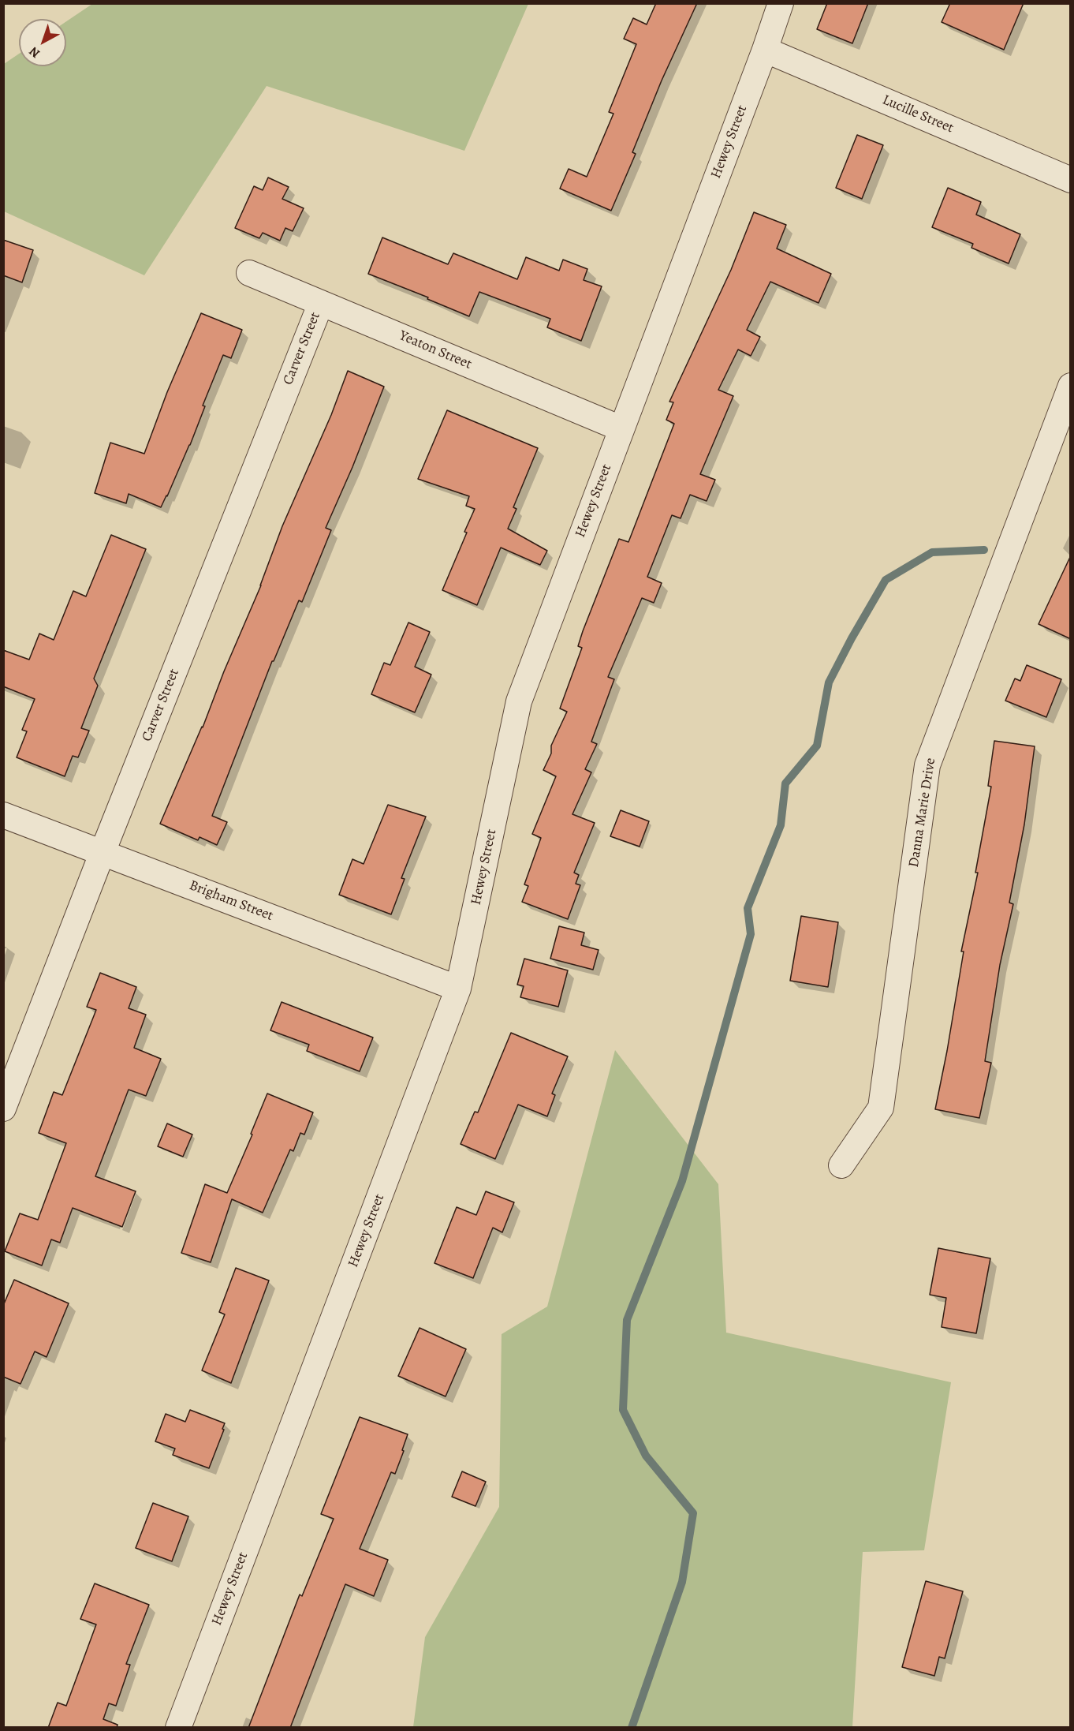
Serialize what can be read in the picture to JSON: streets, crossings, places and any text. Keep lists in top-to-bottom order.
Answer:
{
  "streets": {
    "street": [
      "Lucille Street",
      "Hewey Street",
      "Carver Street",
      "Yeaton Street",
      "Danna Marie Drive",
      "Brigham Street"
    ]
  },
  "crossings": [
    ["Lucille Street", "Hewey Street"],
    ["Hewey Street", "Yeaton Street"],
    ["Hewey Street", "Brigham Street"],
    ["Carver Street", "Yeaton Street"],
    ["Carver Street", "Brigham Street"]
  ],
  "north": "bottom left"
}
